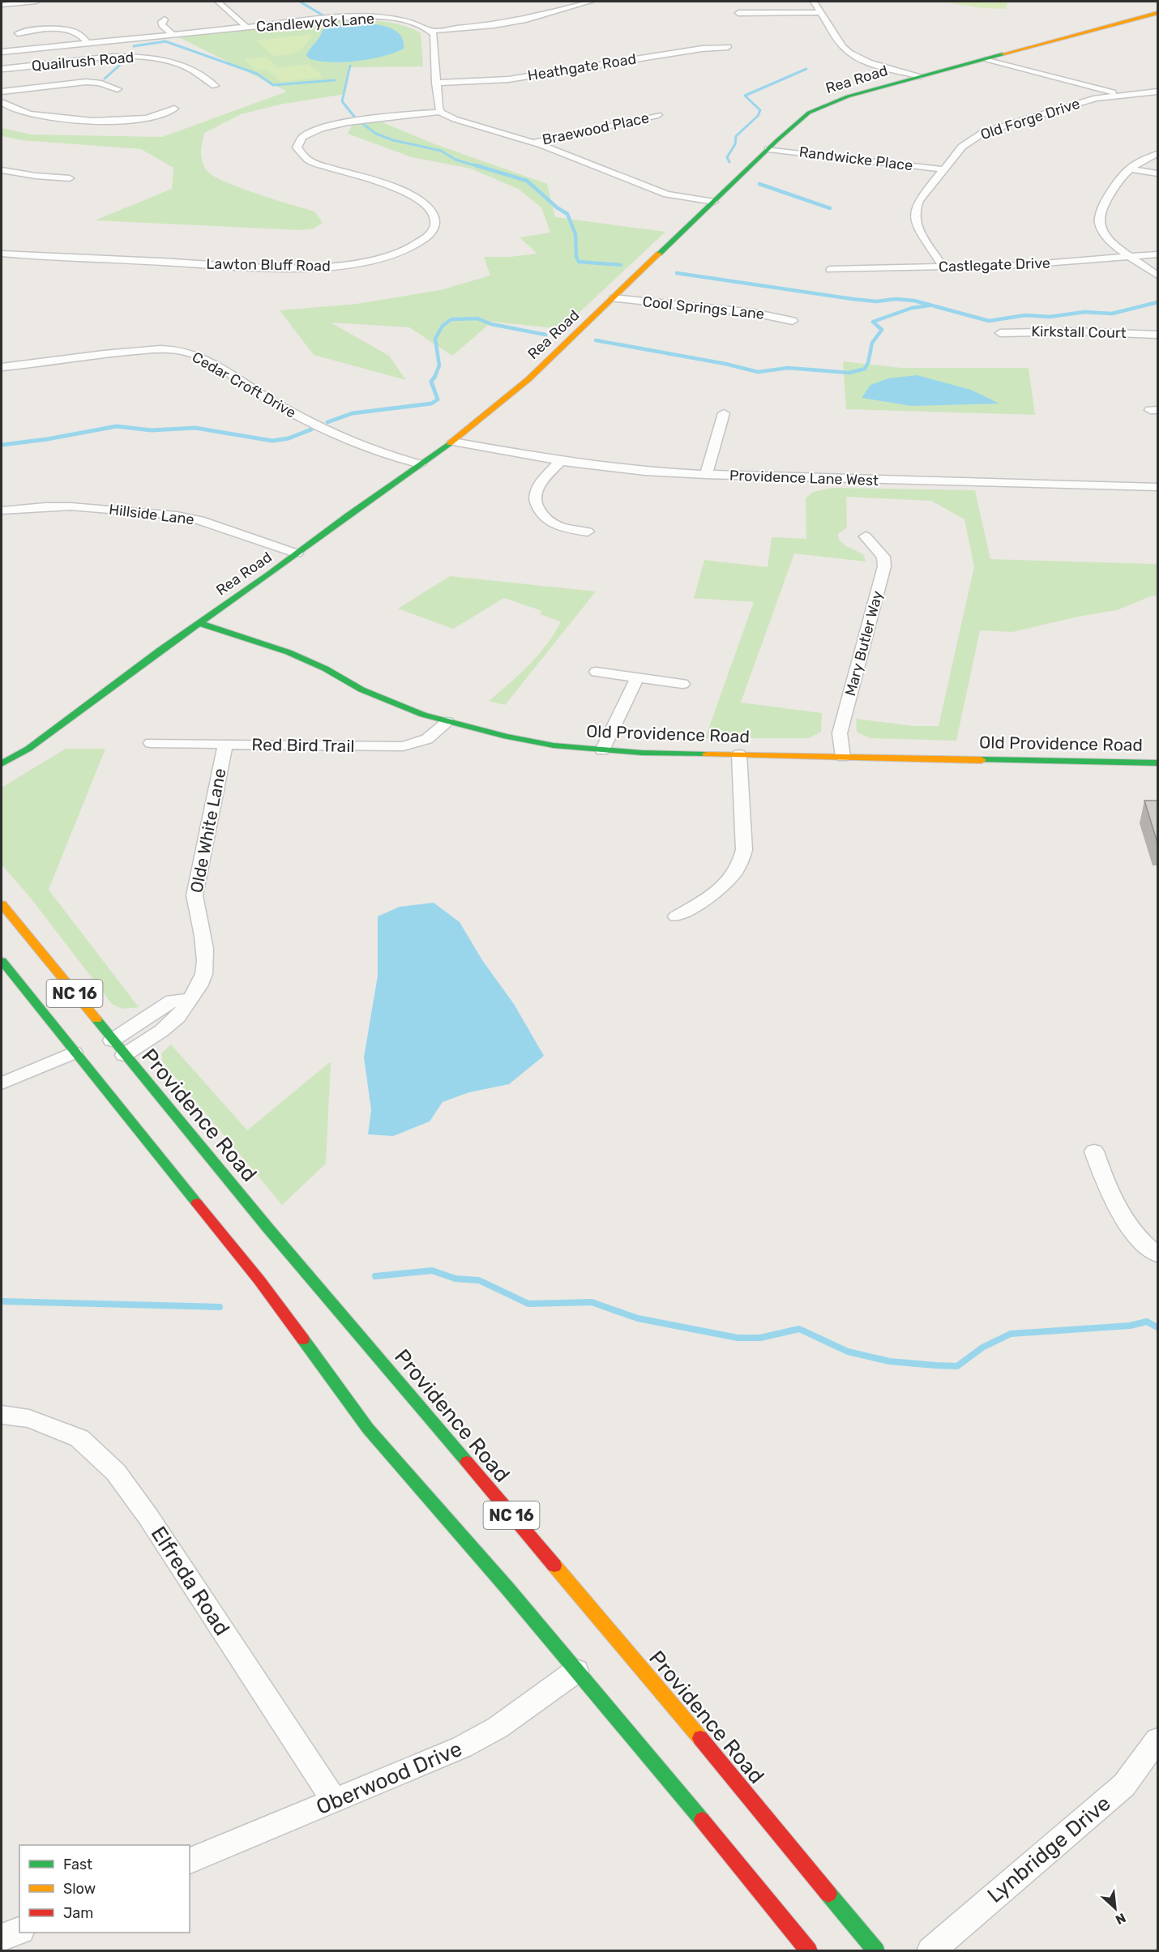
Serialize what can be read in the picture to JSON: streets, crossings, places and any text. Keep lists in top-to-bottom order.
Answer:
{
  "streets": {
    "main road": [
      "Rea Road",
      "Old Providence Road",
      "NC 16",
      "Providence Road"
    ],
    "street": [
      "Candlewyck Lane",
      "Quailrush Road",
      "Heathgate Road",
      "Old Forge Drive",
      "Braewood Place",
      "Randwicke Place",
      "Lawton Bluff Road",
      "Castlegate Drive",
      "Cool Springs Lane",
      "Kirkstall Court",
      "Cedar Croft Drive",
      "Providence Lane West",
      "Hillside Lane",
      "Mary Butler Way",
      "Red Bird Trail",
      "Olde White Lane",
      "Elfreda Road",
      "Oberwood Drive",
      "Lynbridge Drive"
    ]
  },
  "crossings": [
    ["Rea Road", "Randwicke Place"],
    ["Rea Road", "Cool Springs Lane"],
    ["Rea Road", "Cedar Croft Drive"],
    ["Rea Road", "Providence Lane West"],
    ["Rea Road", "Hillside Lane"],
    ["Rea Road", "Old Providence Road"],
    ["Old Forge Drive", "Randwicke Place"],
    ["Old Forge Drive", "Castlegate Drive"],
    ["Mary Butler Way", "Old Providence Road"],
    ["Old Providence Road", "Red Bird Trail"],
    ["Red Bird Trail", "Olde White Lane"],
    ["Olde White Lane", "Providence Road"],
    ["NC 16", "Oberwood Drive"],
    ["Elfreda Road", "Oberwood Drive"]
  ],
  "legend": ["Fast", "Slow", "Jam"],
  "north": "bottom right"
}
